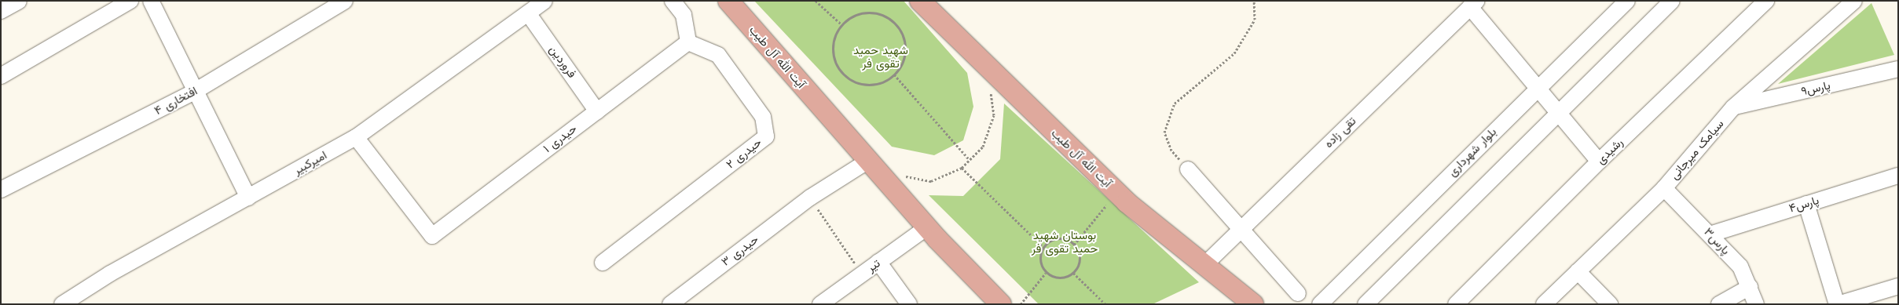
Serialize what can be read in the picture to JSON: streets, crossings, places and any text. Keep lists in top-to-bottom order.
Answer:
{
  "streets": {
    "main road": ["آیت الله آل طیب"],
    "street": [
      "فروردین",
      "پارس۹",
      "افتخاری ۴",
      "تقی زاده",
      "حیدری ۱",
      "سیامک میرجانی",
      "رشیدی",
      "بلوار شهرداری",
      "حیدری ۲",
      "امیرکبیر",
      "پارس۴",
      "پارس۳",
      "حیدری ۳",
      "تیر"
    ]
  },
  "crossings": [
    ["آیت الله آل طیب", "تقی زاده"],
    ["آیت الله آل طیب", "حیدری ۳"],
    ["آیت الله آل طیب", "تیر"],
    ["فروردین", "حیدری ۱"],
    ["فروردین", "امیرکبیر"],
    ["پارس۹", "سیامک میرجانی"],
    ["حیدری ۱", "حیدری ۲"],
    ["حیدری ۱", "امیرکبیر"],
    ["سیامک میرجانی", "پارس۳"],
    ["پارس۴", "پارس۳"]
  ],
  "parks": ["شهید حمید تقوی فر", "بوستان شهید حمید تقوی فر"]
}
